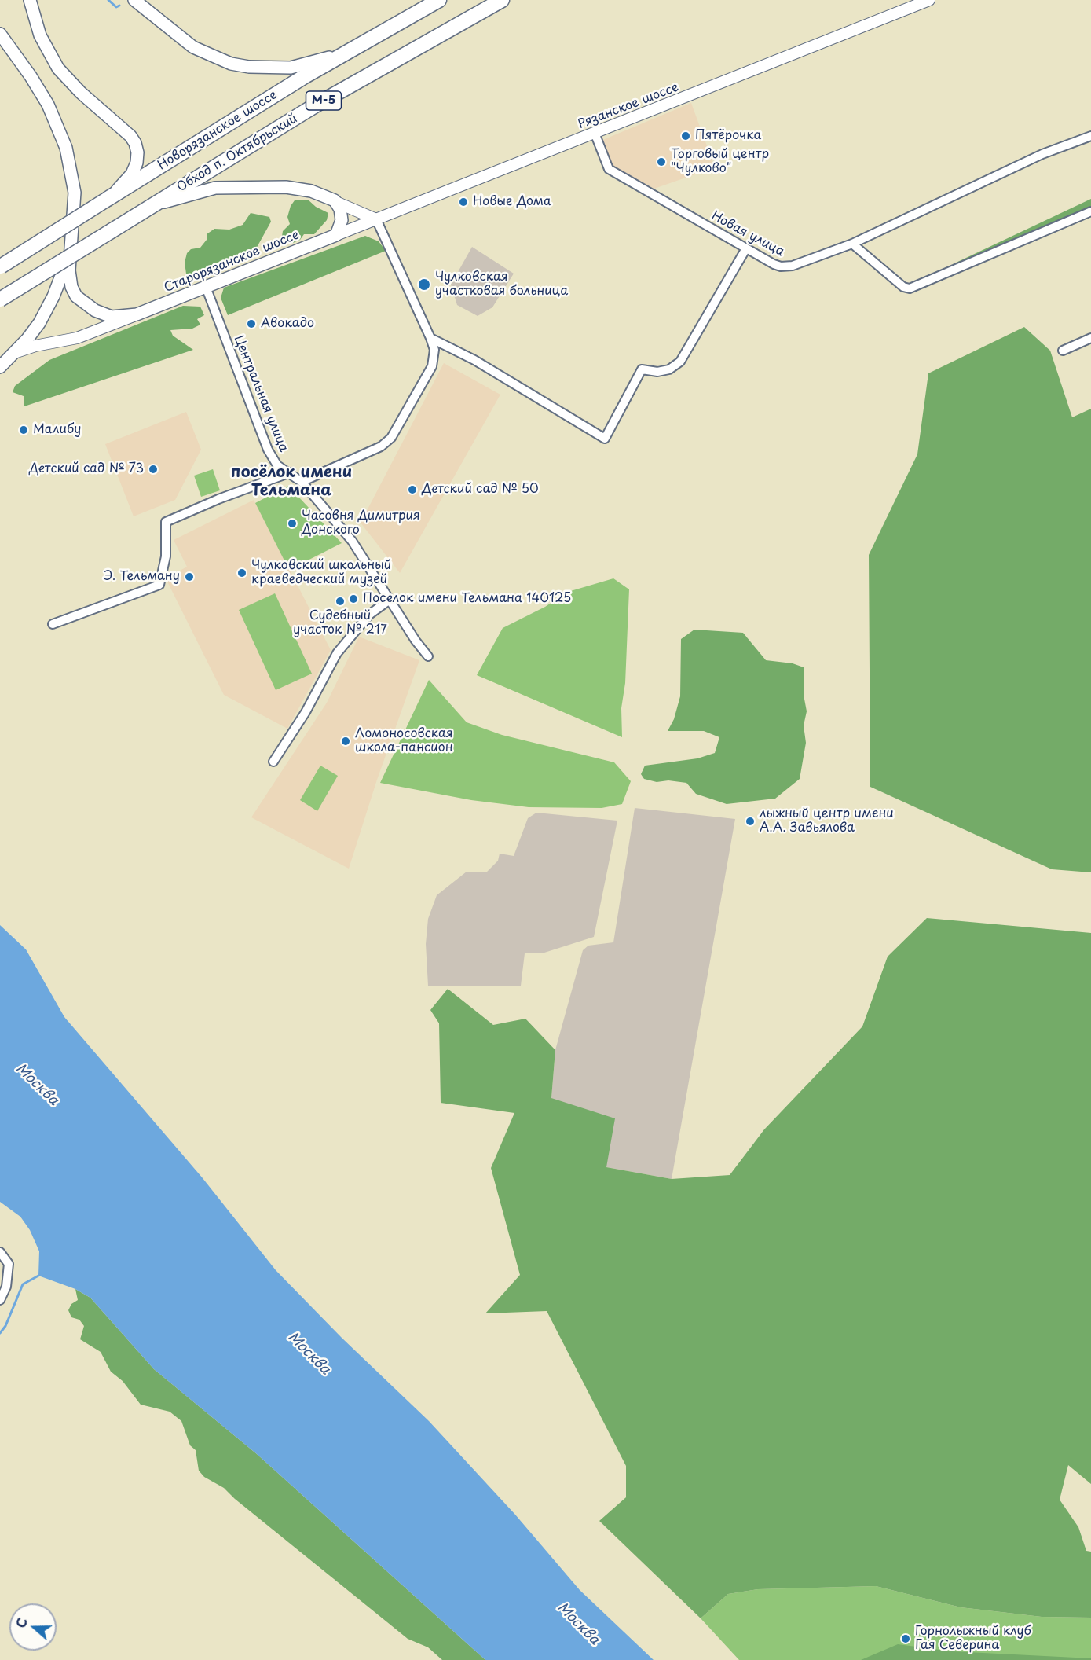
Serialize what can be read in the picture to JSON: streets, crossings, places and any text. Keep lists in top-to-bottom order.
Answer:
{
  "streets": {
    "highway": ["М-5", "Новорязанское шоссе", "Обход п. Октябрьский"],
    "main road": ["Рязанское шоссе", "Старорязанское шоссе"],
    "street": ["Новая улица", "Центральная улица"]
  },
  "crossings": [
    ["Рязанское шоссе", "Новая улица"],
    ["Рязанское шоссе", "Старорязанское шоссе"],
    ["Старорязанское шоссе", "Центральная улица"]
  ],
  "districts": ["посёлок имени Тельмана"],
  "water": ["Москва"],
  "places": [
    "Пятёрочка",
    "Торговый центр \"Чулково\"",
    "Новые Дома",
    "Чулковская участковая больница",
    "Авокадо",
    "Малибу",
    "Детский сад № 73",
    "Детский сад № 50",
    "Часовня Димитрия Донского",
    "Чулковский школьный краеведческий музей",
    "Э. Тельману",
    "Поселок имени Тельмана 140125",
    "Судебный участок № 217",
    "Ломоносовская школа-пансион",
    "лыжный центр имени А.А. Завьялова",
    "Горнолыжный клуб Гая Северина"
  ],
  "north": "left"
}
